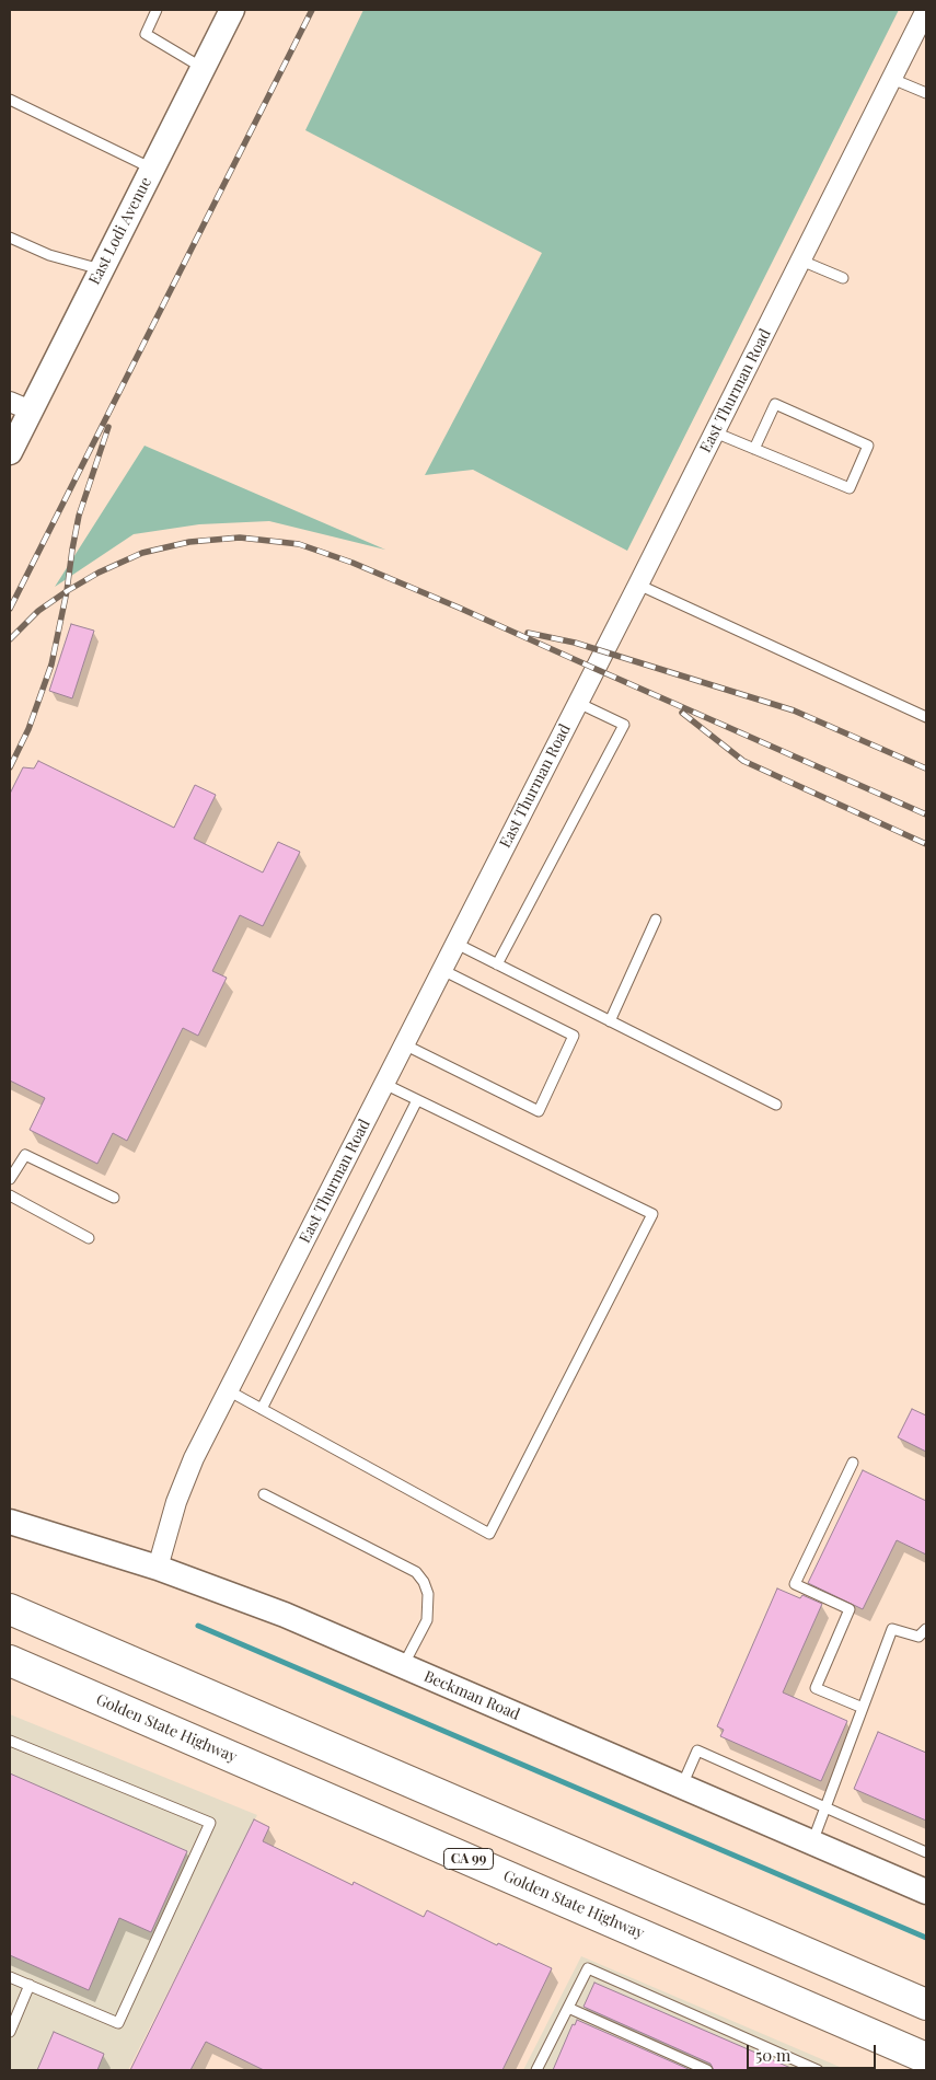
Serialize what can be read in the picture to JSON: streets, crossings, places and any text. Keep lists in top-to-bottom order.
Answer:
{
  "streets": {
    "highway": ["Golden State Highway", "CA 99"],
    "street": ["East Lodi Avenue", "East Thurman Road", "Beckman Road"]
  },
  "crossings": [
    ["East Thurman Road", "Beckman Road"]
  ],
  "scale_bar": "50 m"
}
